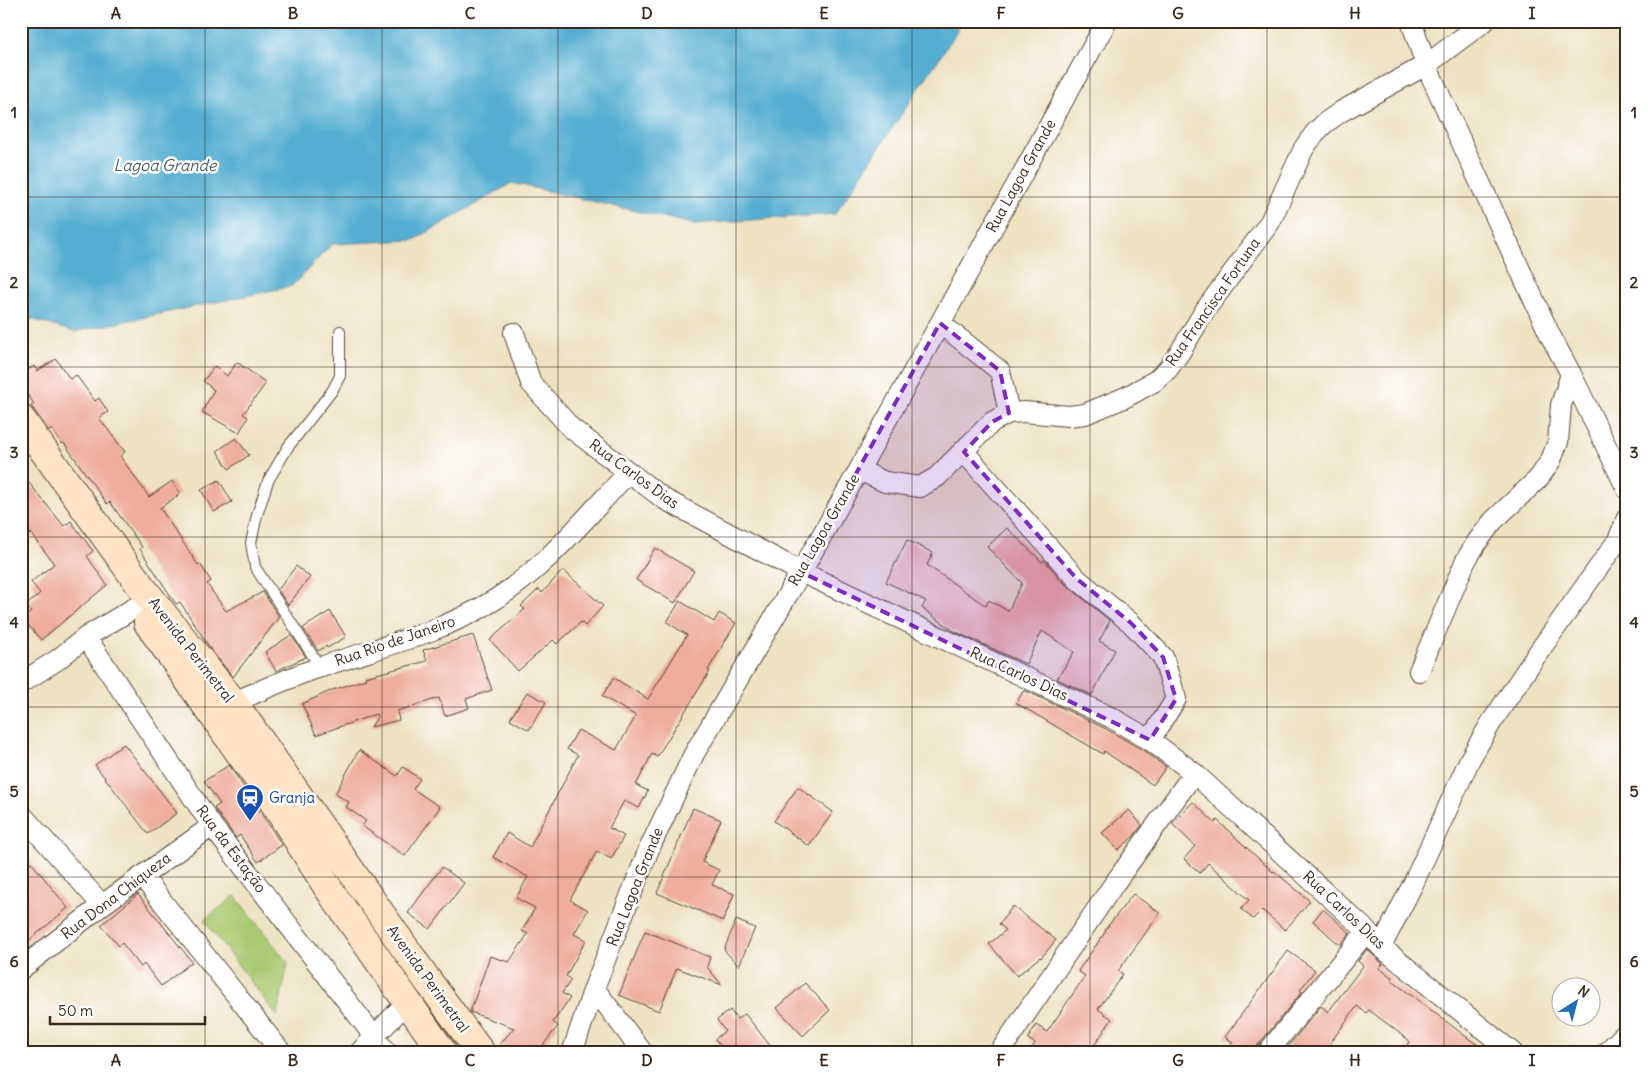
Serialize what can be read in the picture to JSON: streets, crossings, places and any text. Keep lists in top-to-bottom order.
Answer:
{
  "streets": {
    "street": [
      "Rua Lagoa Grande",
      "Rua Francisca Fortuna",
      "Rua Carlos Dias",
      "Rua Rio de Janeiro",
      "Avenida Perimetral",
      "Rua da Estação",
      "Rua Dona Chiqueza"
    ]
  },
  "crossings": [
    ["Rua Lagoa Grande", "Rua Carlos Dias"],
    ["Rua Carlos Dias", "Rua Rio de Janeiro"],
    ["Rua Rio de Janeiro", "Avenida Perimetral"],
    ["Rua da Estação", "Rua Dona Chiqueza"]
  ],
  "water": ["Lagoa Grande"],
  "places": {
    "station": ["Granja"]
  },
  "scale_bar": "50 m",
  "north": "top right",
  "grid": {
    "columns": [
      "A",
      "B",
      "C",
      "D",
      "E",
      "F",
      "G",
      "H",
      "I"
    ],
    "rows": [
      "1",
      "2",
      "3",
      "4",
      "5",
      "6"
    ]
  }
}
